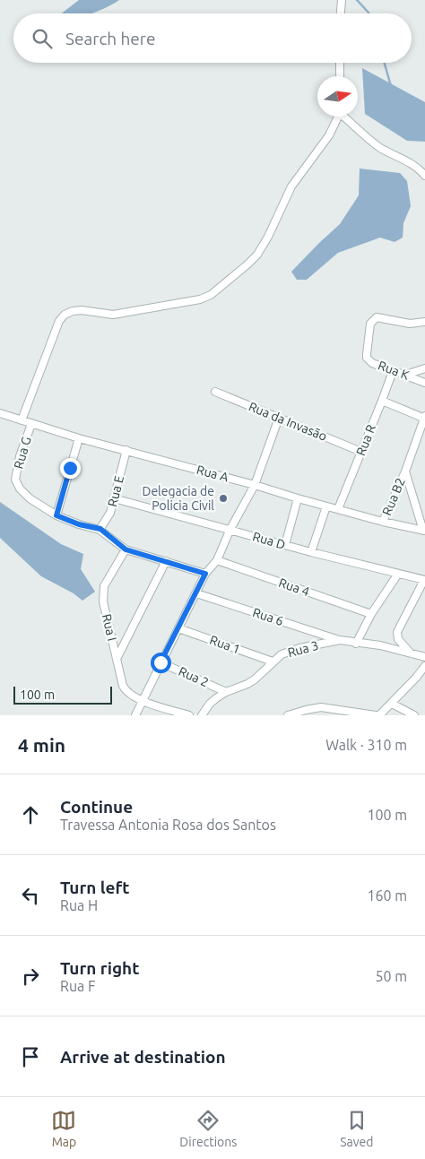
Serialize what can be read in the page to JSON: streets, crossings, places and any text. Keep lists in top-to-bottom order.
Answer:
{
  "streets": {
    "street": [
      "Rua K",
      "Rua da Invasão",
      "Rua R",
      "Rua G",
      "Rua A",
      "Rua E",
      "Rua B2",
      "Rua D",
      "Rua 4",
      "Rua 6",
      "Rua I",
      "Rua 1",
      "Rua 3",
      "Rua 2"
    ]
  },
  "crossings": [
    ["Rua K", "Rua R"],
    ["Rua da Invasão", "Rua R"],
    ["Rua R", "Rua A"],
    ["Rua G", "Rua A"],
    ["Rua A", "Rua E"],
    ["Rua A", "Rua B2"],
    ["Rua E", "Rua D"],
    ["Rua 6", "Rua 3"],
    ["Rua 1", "Rua 3"],
    ["Rua 3", "Rua 2"]
  ],
  "places": ["Delegacia de Policia Civil"],
  "scale_bar": "100 m",
  "north": "right",
  "page": {
    "search": "Search here",
    "scale": "100 m",
    "heading": ["4 min", "Walk · 310 m"],
    "list": [
      ["Continue", "Travessa Antonia Rosa dos Santos", "100 m"],
      ["Turn left", "Rua H", "160 m"],
      ["Turn right", "Rua F", "50 m"],
      "Arrive at destination"
    ],
    "nav": ["Map", "Directions", "Saved"]
  }
}
